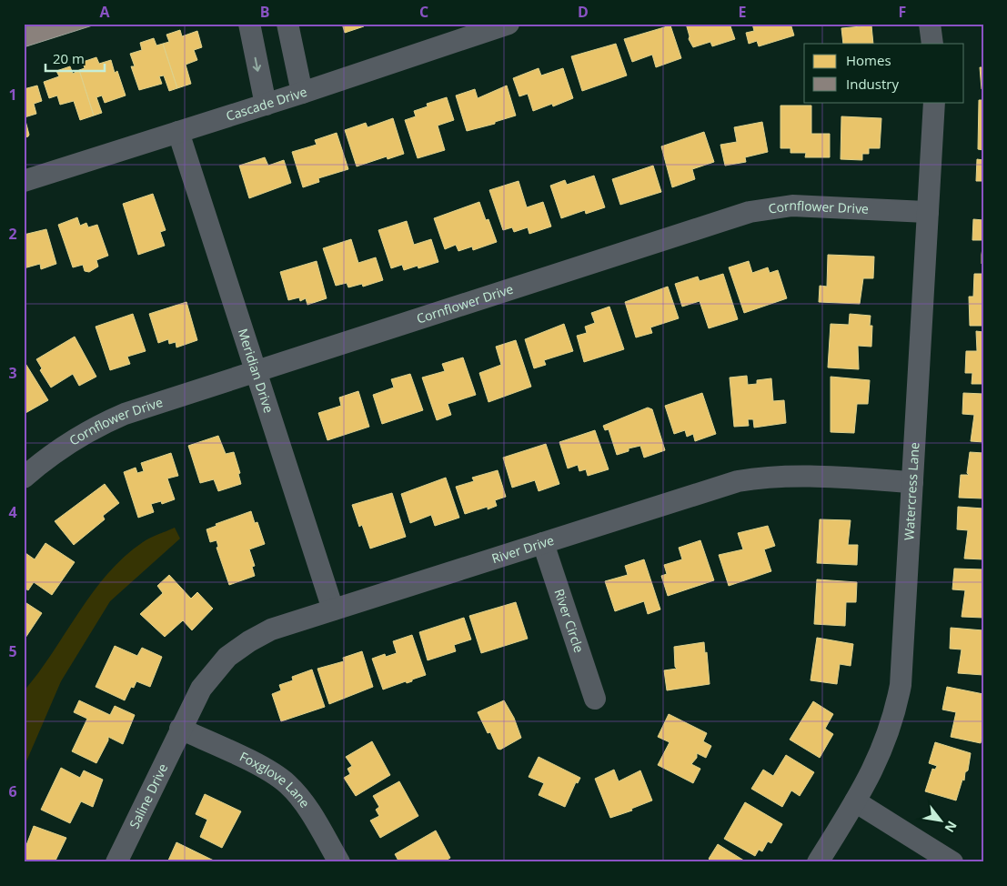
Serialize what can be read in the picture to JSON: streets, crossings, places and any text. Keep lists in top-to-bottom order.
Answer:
{
  "streets": {
    "street": [
      "Cascade Drive",
      "Cornflower Drive",
      "Meridian Drive",
      "Watercress Lane",
      "River Drive",
      "River Circle",
      "Foxglove Lane",
      "Saline Drive"
    ]
  },
  "crossings": [
    ["Cascade Drive", "Meridian Drive"],
    ["Cornflower Drive", "Meridian Drive"],
    ["Cornflower Drive", "Watercress Lane"],
    ["Meridian Drive", "River Drive"],
    ["Watercress Lane", "River Drive"],
    ["River Drive", "River Circle"],
    ["River Drive", "Foxglove Lane"],
    ["River Drive", "Saline Drive"],
    ["Foxglove Lane", "Saline Drive"]
  ],
  "legend": ["Homes", "Industry"],
  "scale_bar": "20 m",
  "north": "bottom right",
  "grid": {
    "columns": [
      "A",
      "B",
      "C",
      "D",
      "E",
      "F"
    ],
    "rows": [
      "1",
      "2",
      "3",
      "4",
      "5",
      "6"
    ]
  }
}
